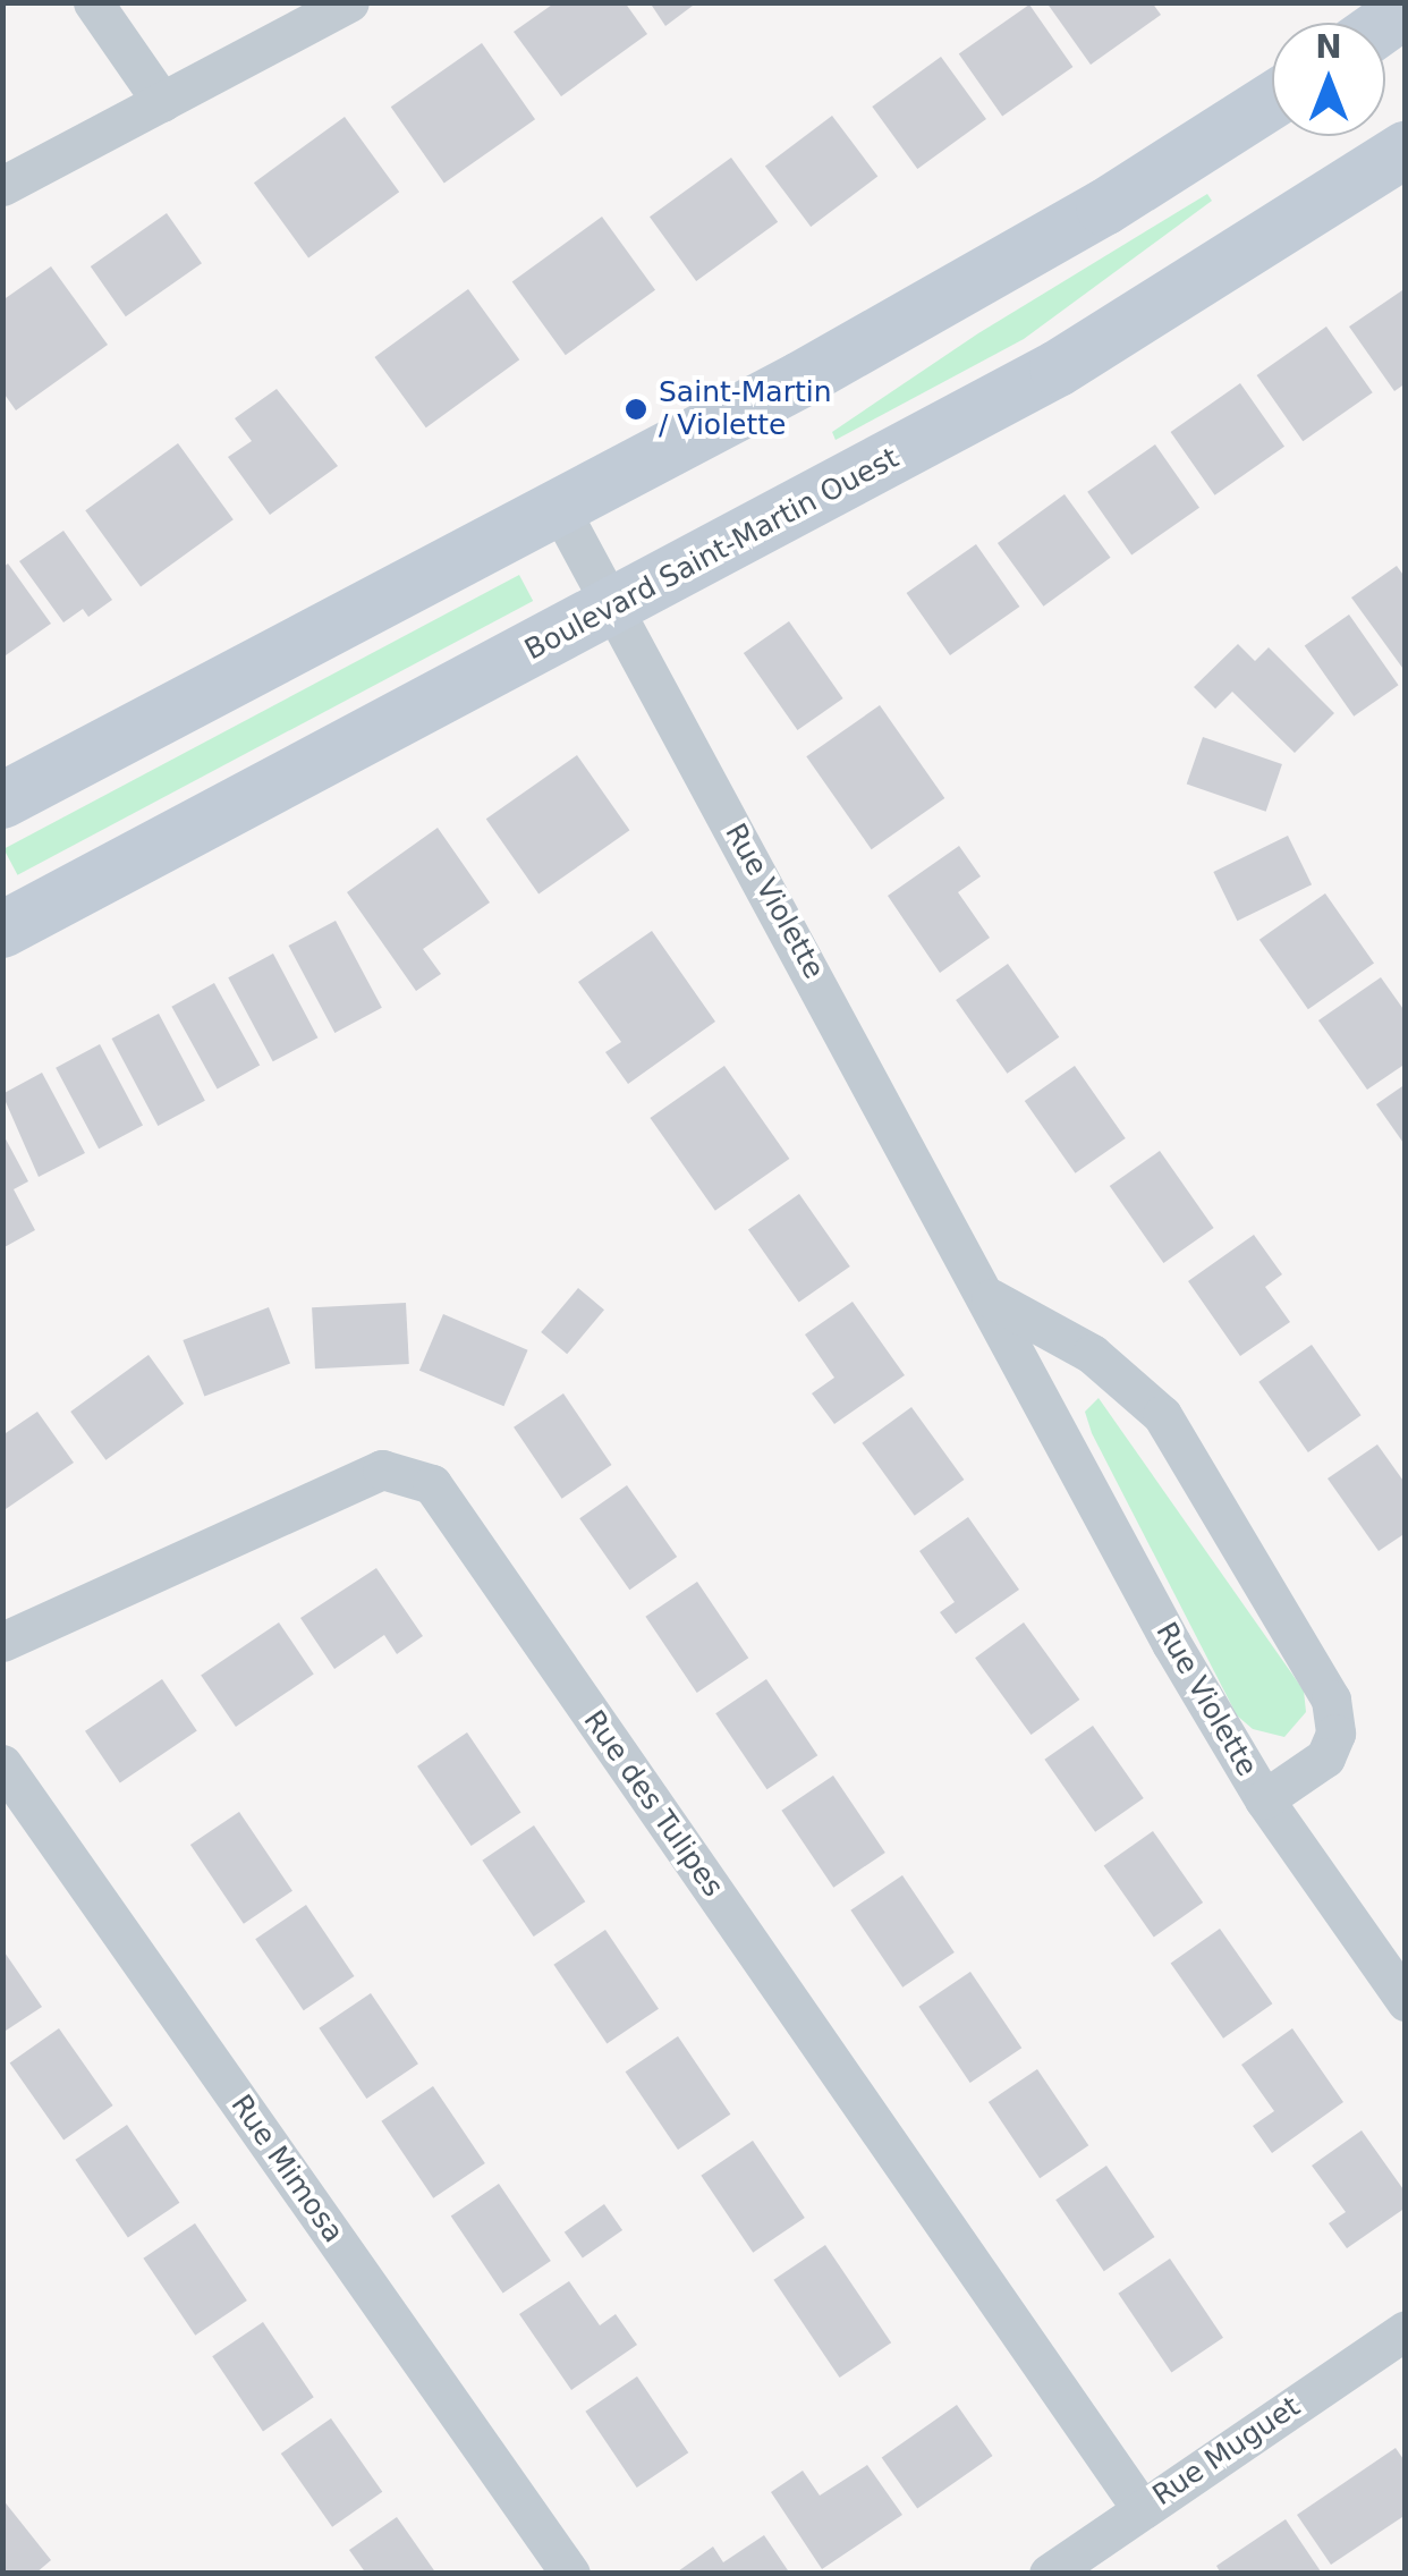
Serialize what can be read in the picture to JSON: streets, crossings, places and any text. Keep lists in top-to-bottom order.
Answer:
{
  "streets": {
    "street": [
      "Boulevard Saint-Martin Ouest",
      "Rue Violette",
      "Rue des Tulipes",
      "Rue Mimosa",
      "Rue Muguet"
    ]
  },
  "crossings": [
    ["Boulevard Saint-Martin Ouest", "Rue Violette"],
    ["Rue des Tulipes", "Rue Muguet"]
  ],
  "places": ["Saint-Martin / Violette"],
  "north": "top"
}
